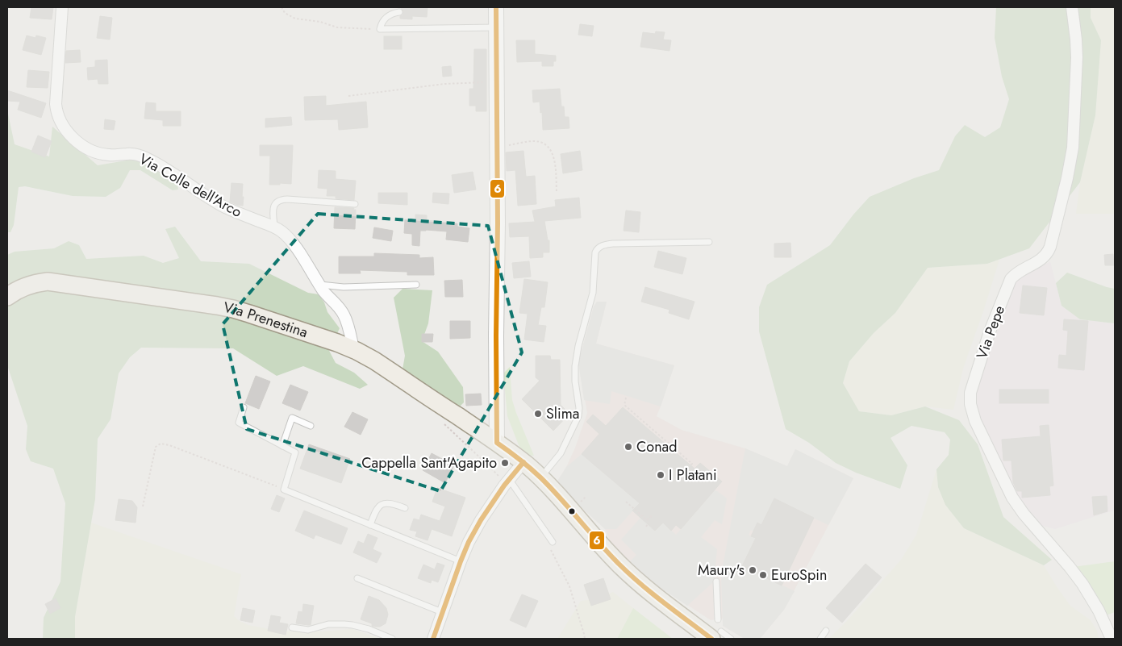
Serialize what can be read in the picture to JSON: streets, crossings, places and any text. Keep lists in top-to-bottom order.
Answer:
{
  "streets": {
    "main road": ["Via Prenestina"],
    "street": ["Via Colle dell'Arco", "Via Pepe"]
  },
  "crossings": [
    ["Via Colle dell'Arco", "Via Prenestina"]
  ],
  "places": [
    "Slima",
    "Conad",
    "Cappella Sant'Agapito",
    "I Platani",
    "Maury's",
    "EuroSpin"
  ],
  "lines": ["transit line 6"]
}
